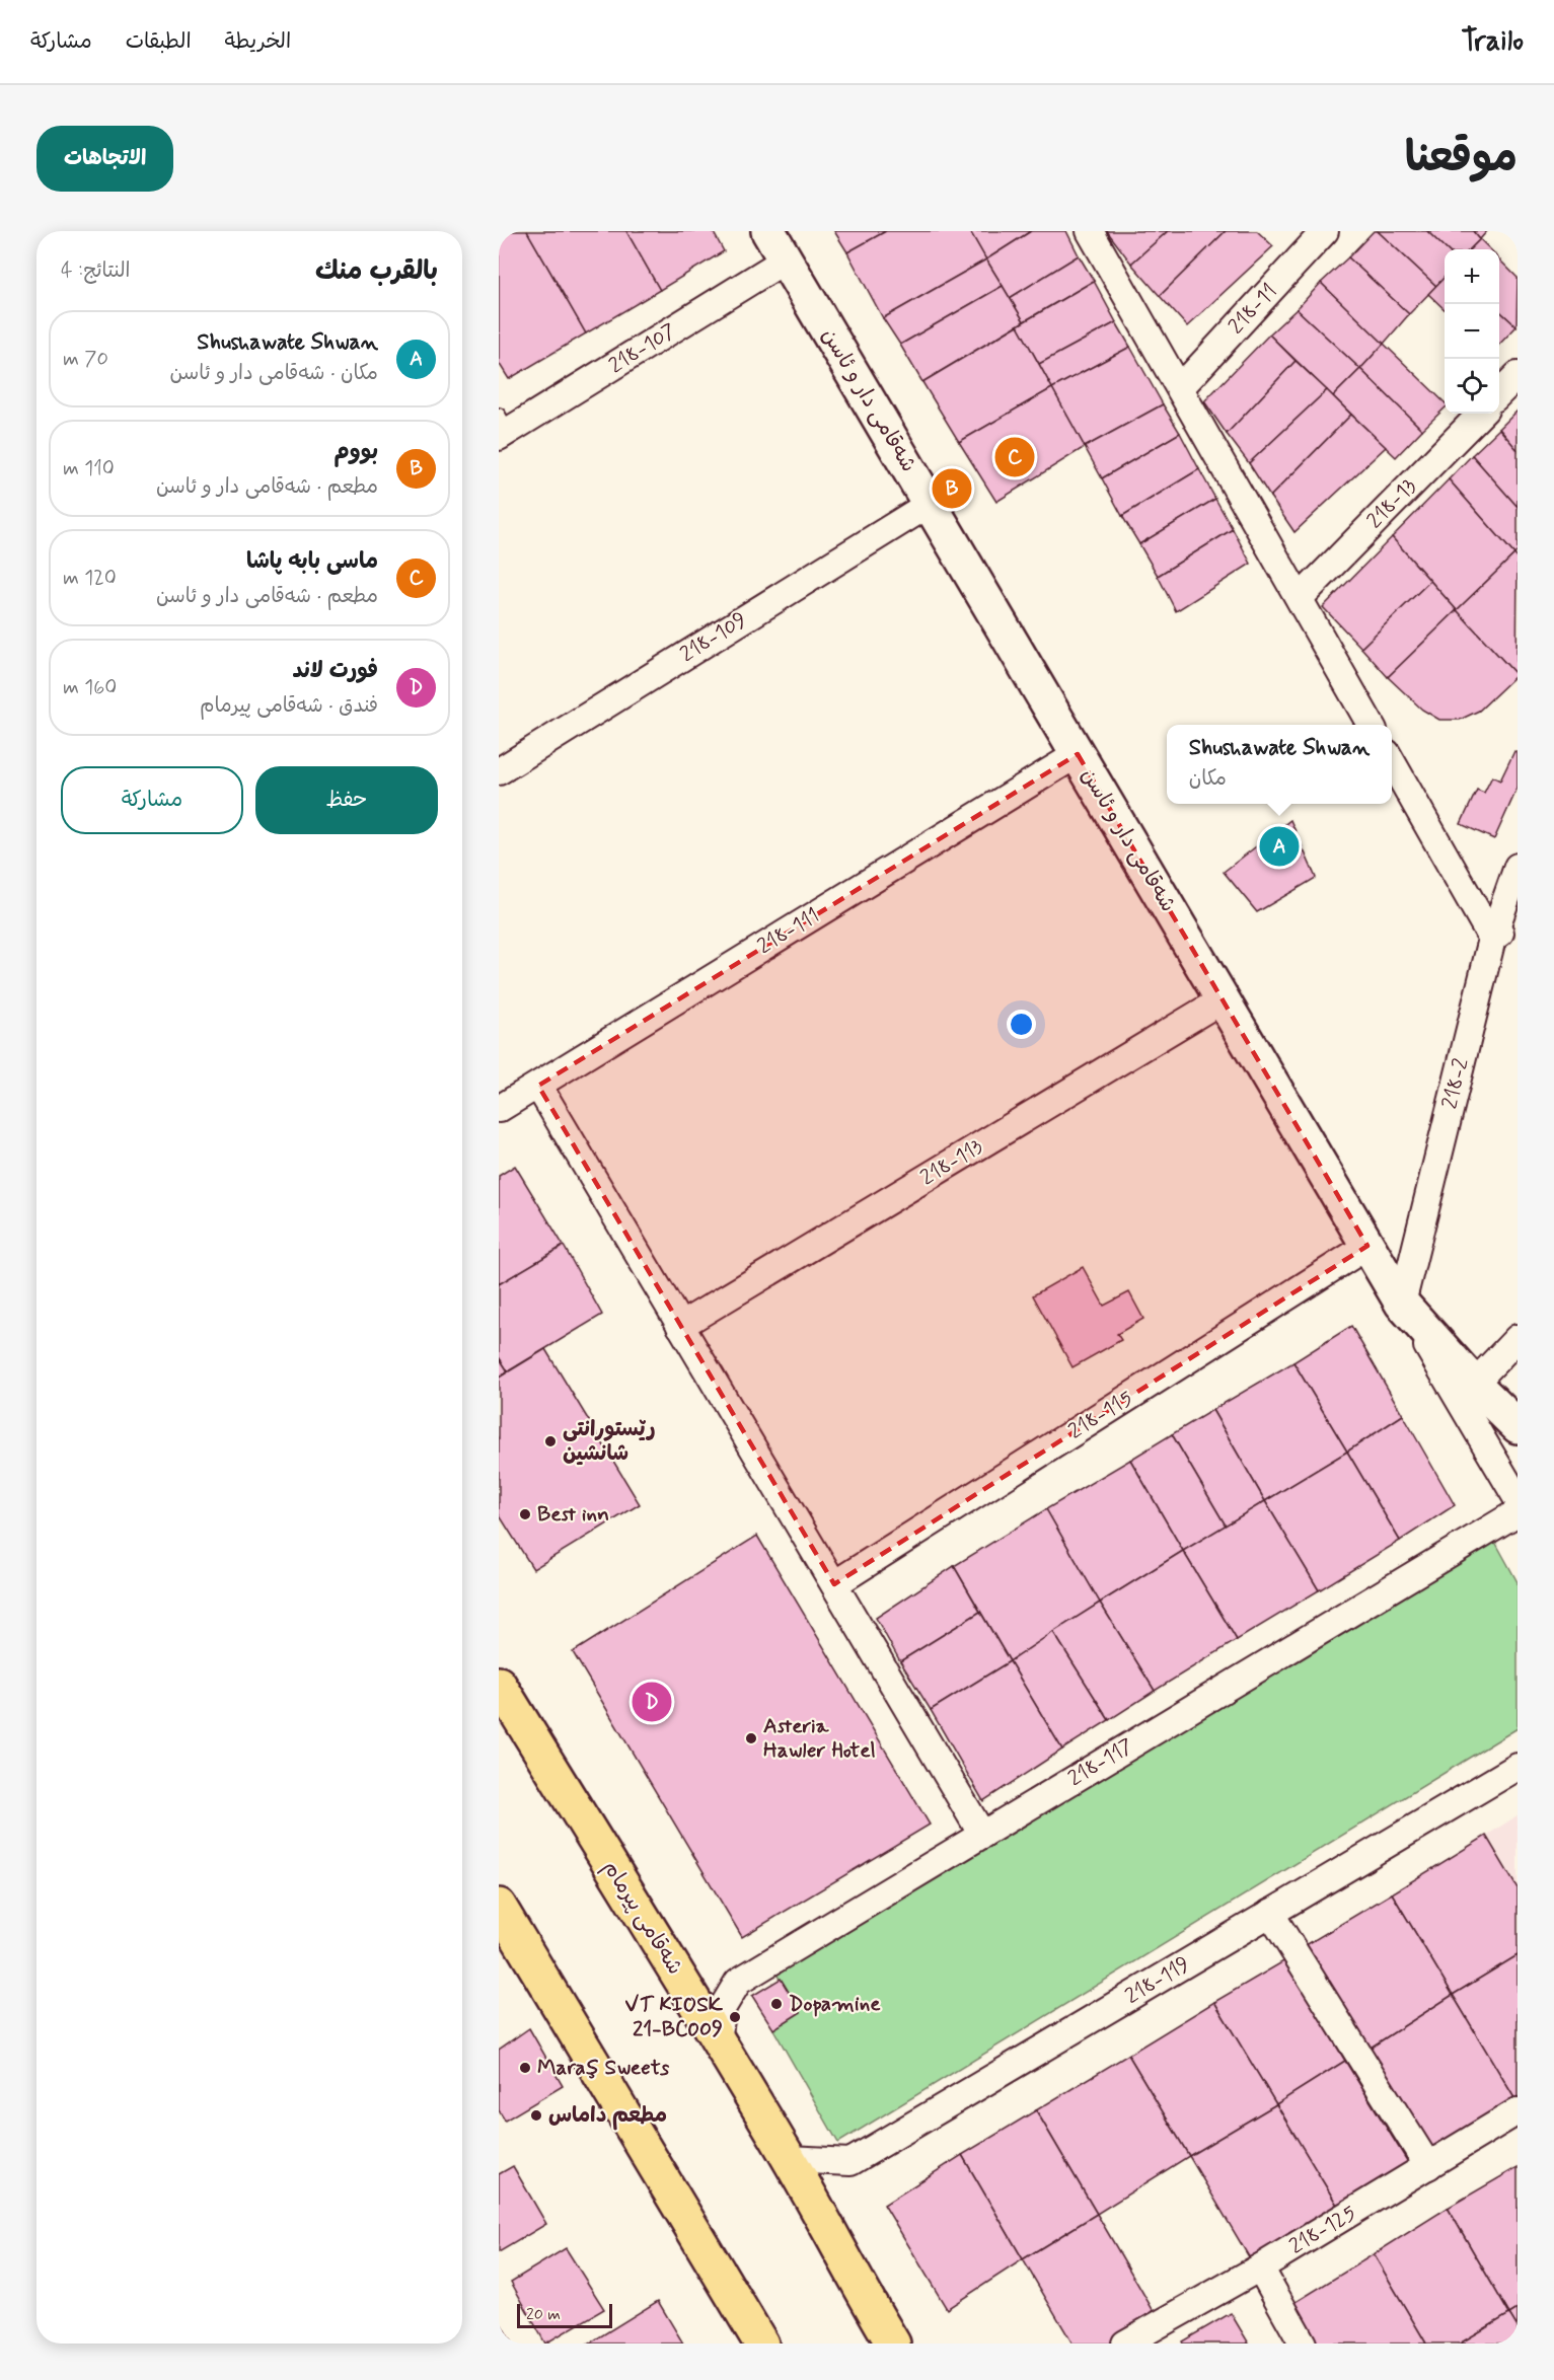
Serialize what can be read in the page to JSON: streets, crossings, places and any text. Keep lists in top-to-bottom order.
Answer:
{
  "streets": {
    "highway": ["شەقامی پیرمام"],
    "street": [
      "218-11",
      "218-107",
      "شەقامی دار و ئاسن",
      "218-13",
      "218-109",
      "218-111",
      "218-2",
      "218-113",
      "218-115",
      "218-117",
      "218-119",
      "218-125"
    ]
  },
  "crossings": [
    ["218-107", "شەقامی دار و ئاسن"],
    ["شەقامی دار و ئاسن", "218-109"],
    ["شەقامی دار و ئاسن", "218-111"],
    ["شەقامی دار و ئاسن", "218-2"],
    ["شەقامی دار و ئاسن", "218-113"],
    ["شەقامی دار و ئاسن", "218-115"],
    ["218-117", "شەقامی پیرمام"],
    ["شەقامی پیرمام", "218-119"]
  ],
  "places": [
    "رێستورانتی شانشین",
    "Best inn",
    "Asteria Hawler Hotel",
    "Dopamine",
    "VT KIOSK 21-BC009",
    "Maraş Sweets",
    "مطعم داماس"
  ],
  "scale_bar": "20 m",
  "page": {
    "header": "Trailo",
    "nav": ["الخريطة", "الطبقات", "مشاركة"],
    "title": "موقعنا",
    "buttons": [
      "الاتجاهات",
      ["حفظ", "مشاركة"]
    ],
    "heading": ["بالقرب منك", "النتائج: 4"],
    "map_buttons": ["+", "−"],
    "list": [
      {
        "mark": "A",
        "name": "Shushawate Shwan",
        "note": "مكان · شەقامی دار و ئاسن",
        "value": "70 m"
      },
      {
        "mark": "B",
        "name": "بووم",
        "note": "مطعم · شەقامی دار و ئاسن",
        "value": "110 m"
      },
      {
        "mark": "C",
        "name": "ماسی بابە پاشا",
        "note": "مطعم · شەقامی دار و ئاسن",
        "value": "120 m"
      },
      {
        "mark": "D",
        "name": "فورت لاند",
        "note": "فندق · شەقامی پیرمام",
        "value": "160 m"
      }
    ],
    "pins": [
      "C",
      "B",
      "A",
      "D"
    ],
    "popup": ["Shushawate Shwan", "مكان"],
    "scale": "20 m"
  }
}
